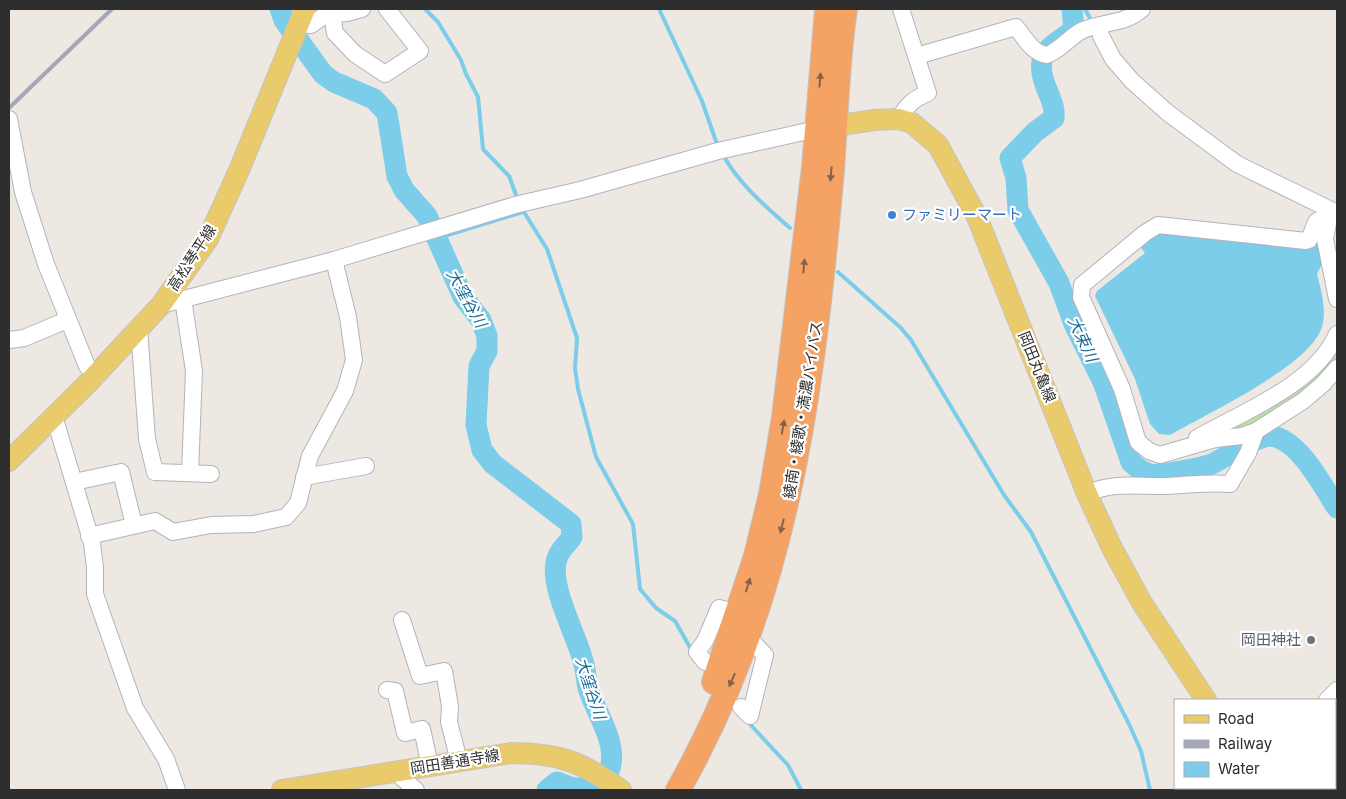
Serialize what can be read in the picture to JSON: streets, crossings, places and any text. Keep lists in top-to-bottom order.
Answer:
{
  "streets": {
    "highway": ["綾南・綾歌・満濃バイパス"],
    "main road": ["高松琴平線", "岡田丸亀線", "岡田善通寺線"]
  },
  "water": ["大窪谷川", "大束川"],
  "places": ["ファミリーマート", "岡田神社"],
  "legend": ["Road", "Railway", "Water"]
}
